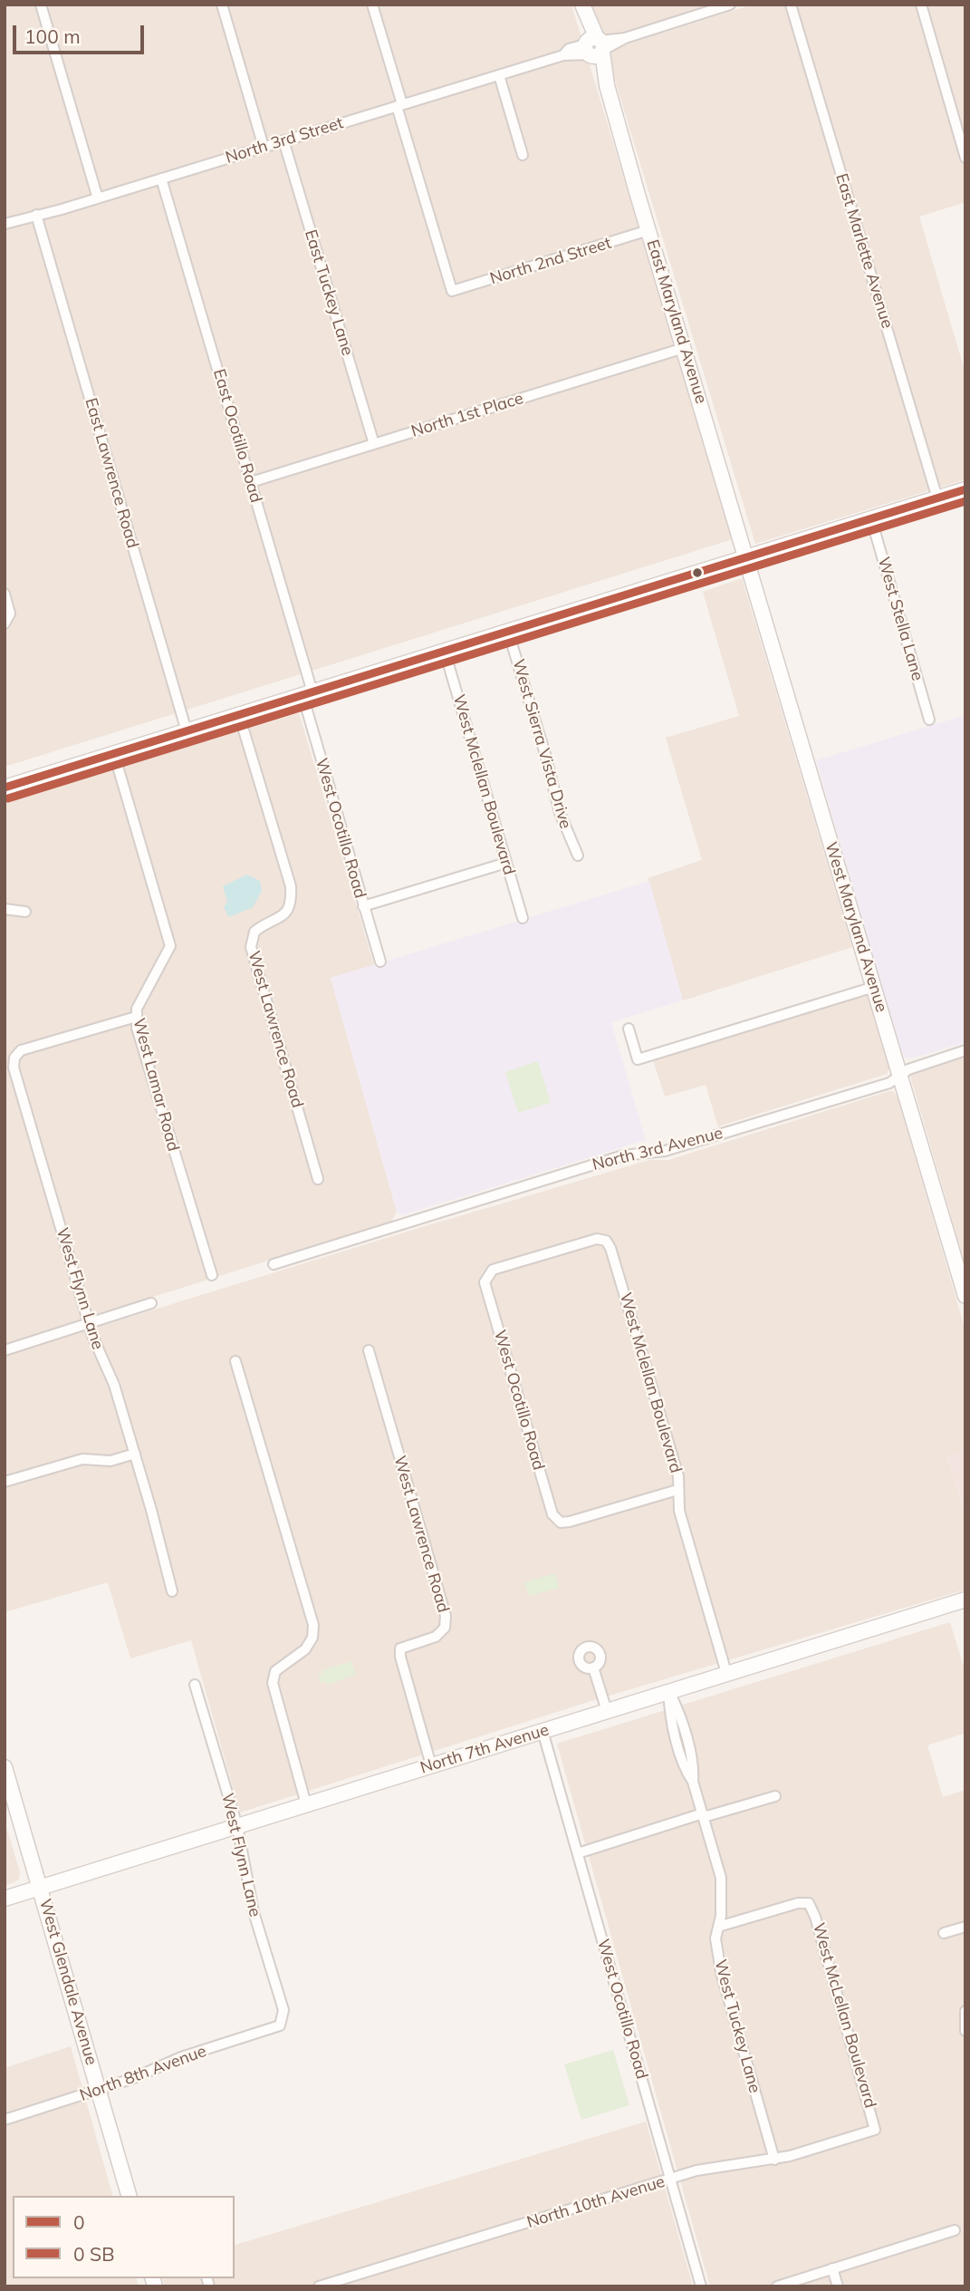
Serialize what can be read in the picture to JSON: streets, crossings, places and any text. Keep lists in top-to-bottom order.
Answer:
{
  "streets": {
    "main road": [
      "East Maryland Avenue",
      "West Maryland Avenue",
      "North 7th Avenue",
      "West Glendale Avenue"
    ],
    "street": [
      "North 3rd Street",
      "East Marlette Avenue",
      "North 2nd Street",
      "East Tuckey Lane",
      "North 1st Place",
      "East Ocotillo Road",
      "East Lawrence Road",
      "West Stella Lane",
      "West Sierra Vista Drive",
      "West Mclellan Boulevard",
      "West Ocotillo Road",
      "West Lawrence Road",
      "West Lamar Road",
      "North 3rd Avenue",
      "West Flynn Lane",
      "West McLellan Boulevard",
      "West Tuckey Lane",
      "North 8th Avenue",
      "North 10th Avenue"
    ]
  },
  "crossings": [
    ["North 3rd Street", "North 2nd Street"],
    ["North 3rd Street", "East Tuckey Lane"],
    ["North 3rd Street", "East Maryland Avenue"],
    ["North 3rd Street", "East Ocotillo Road"],
    ["North 3rd Street", "East Lawrence Road"],
    ["North 2nd Street", "East Maryland Avenue"],
    ["East Tuckey Lane", "North 1st Place"],
    ["East Maryland Avenue", "North 1st Place"],
    ["East Maryland Avenue", "West Maryland Avenue"],
    ["North 1st Place", "East Ocotillo Road"],
    ["East Ocotillo Road", "West Ocotillo Road"],
    ["West Mclellan Boulevard", "West Ocotillo Road"],
    ["West Mclellan Boulevard", "North 7th Avenue"],
    ["West Ocotillo Road", "North 7th Avenue"],
    ["West Ocotillo Road", "North 10th Avenue"],
    ["West Maryland Avenue", "North 3rd Avenue"],
    ["West Lawrence Road", "North 7th Avenue"],
    ["West Lamar Road", "West Flynn Lane"],
    ["West Flynn Lane", "North 7th Avenue"],
    ["West Flynn Lane", "North 8th Avenue"],
    ["North 7th Avenue", "West Glendale Avenue"],
    ["North 7th Avenue", "West Tuckey Lane"],
    ["West Glendale Avenue", "North 8th Avenue"],
    ["West McLellan Boulevard", "West Tuckey Lane"],
    ["West McLellan Boulevard", "North 10th Avenue"],
    ["West Tuckey Lane", "North 10th Avenue"]
  ],
  "lines": ["transit line 0"],
  "legend": ["0", "0 SB"],
  "scale_bar": "100 m"
}
